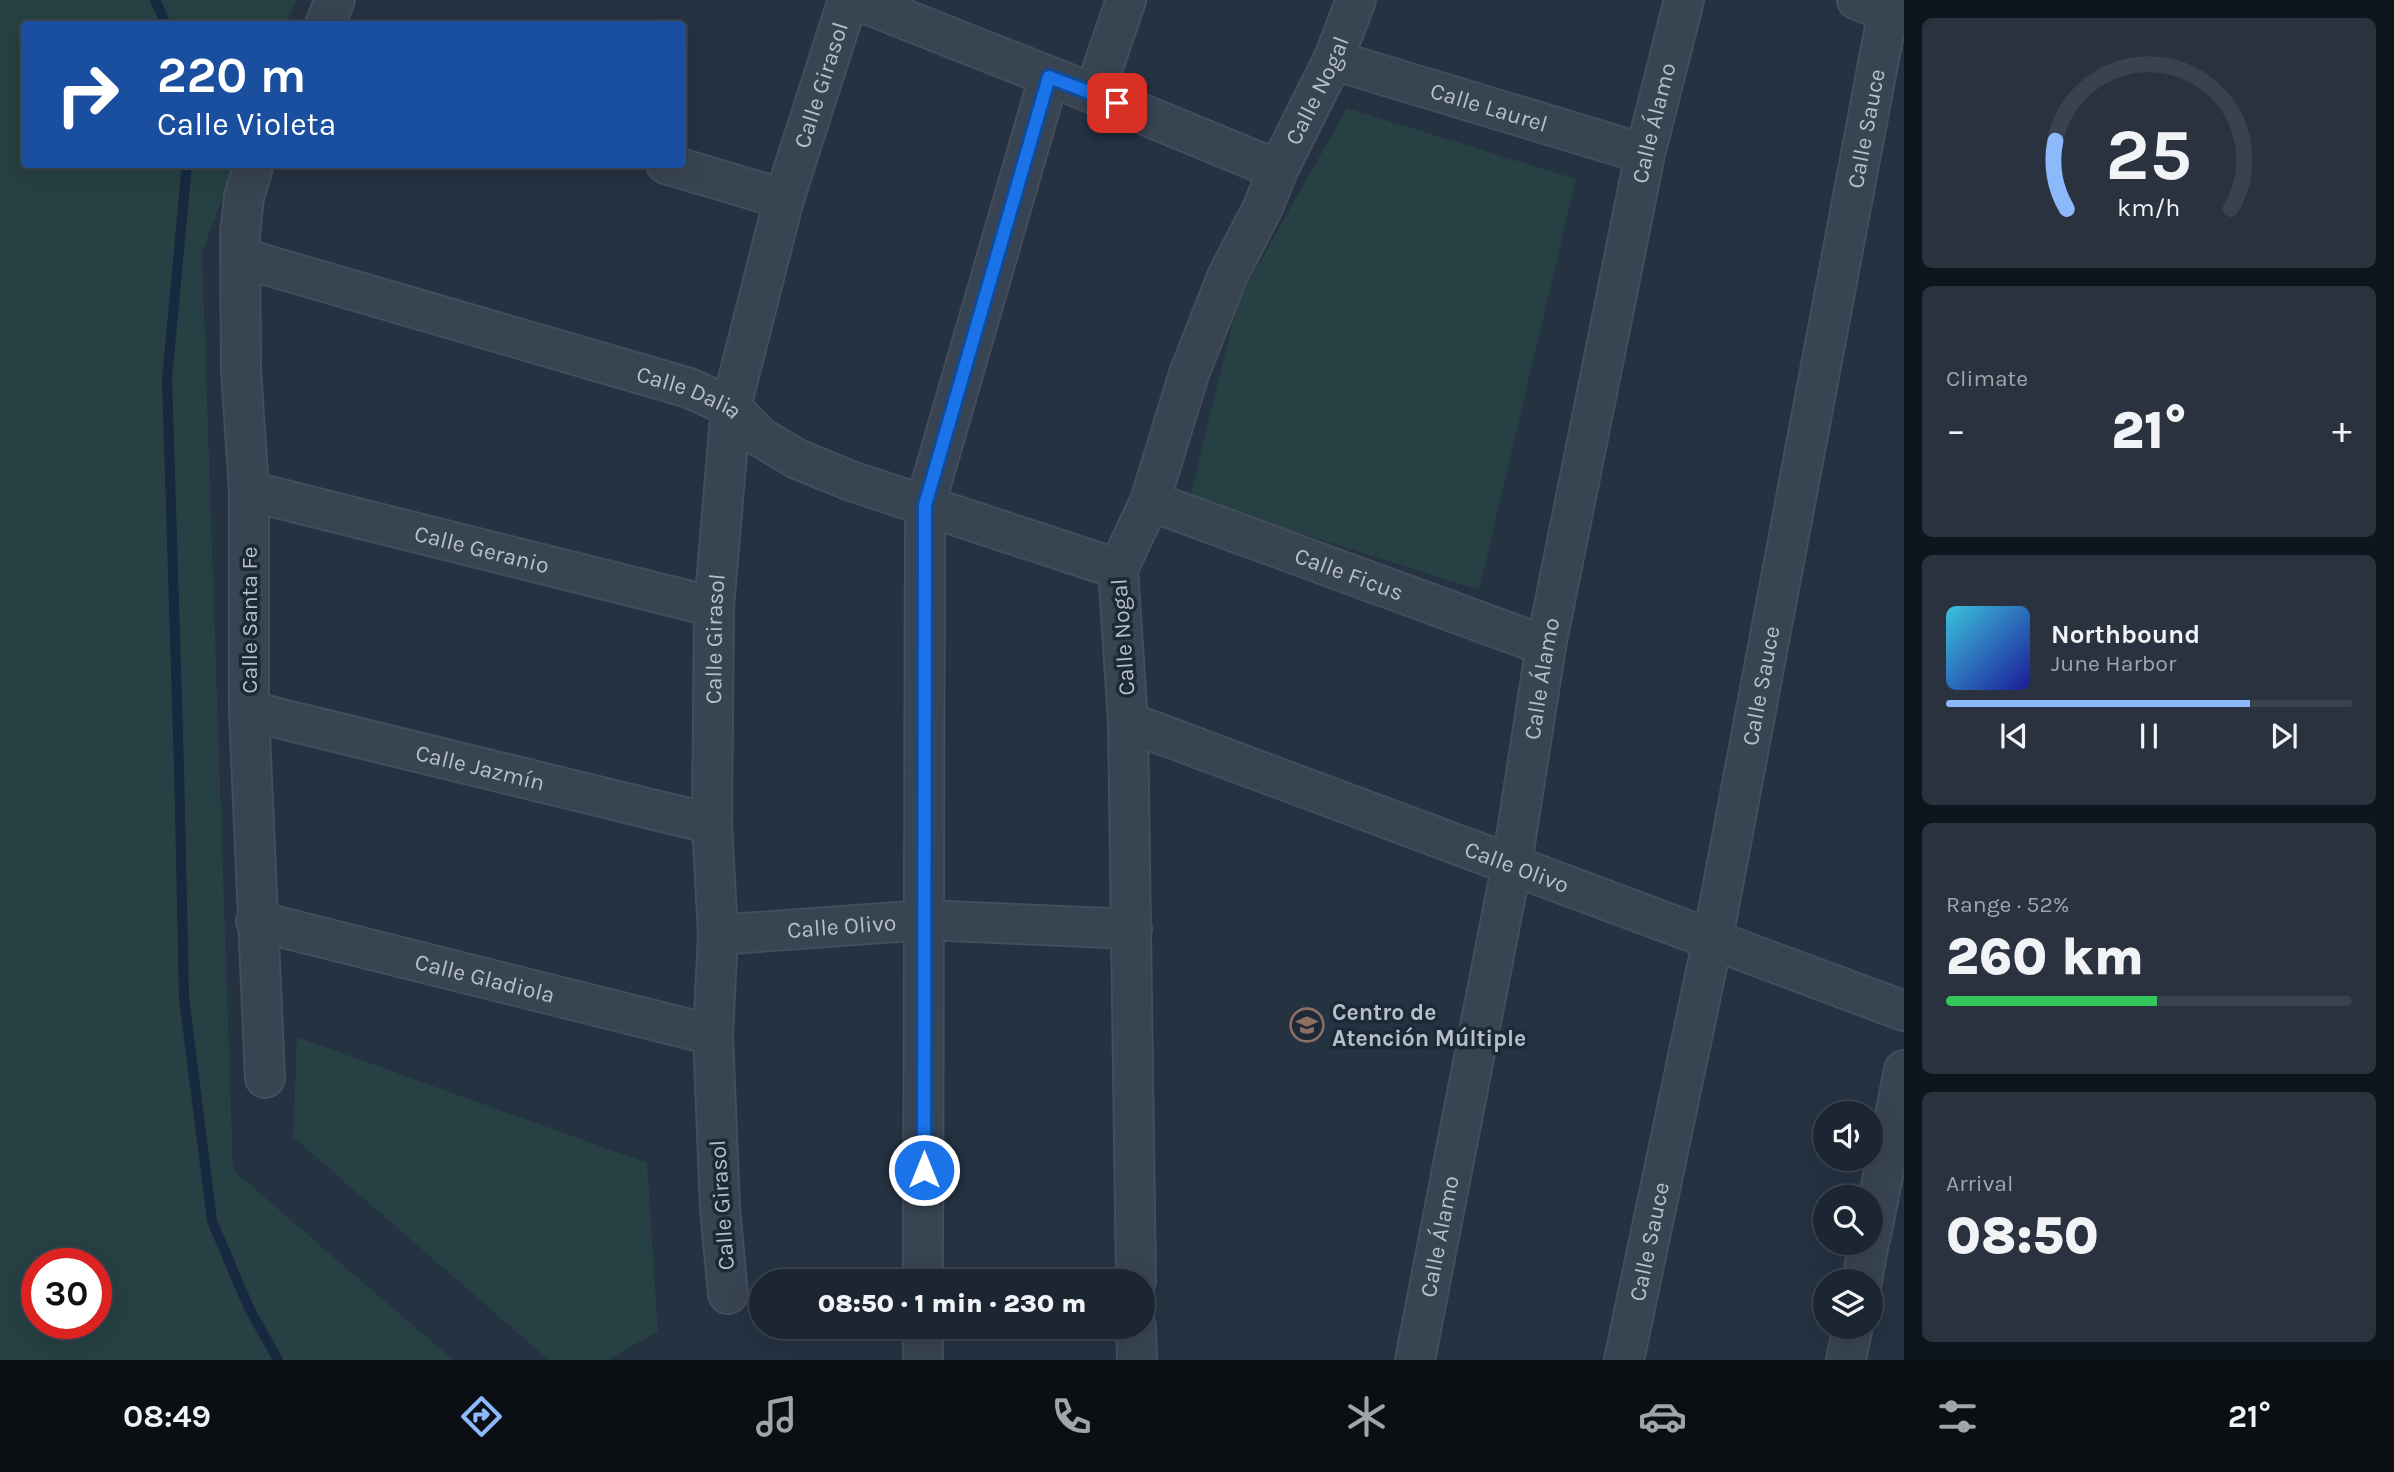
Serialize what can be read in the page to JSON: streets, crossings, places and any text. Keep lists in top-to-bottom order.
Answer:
{
  "streets": {
    "street": [
      "Calle Girasol",
      "Calle Nogal",
      "Calle Laurel",
      "Calle Álamo",
      "Calle Sauce",
      "Calle Dalia",
      "Calle Geranio",
      "Calle Ficus",
      "Calle Santa Fe",
      "Calle Jazmín",
      "Calle Olivo",
      "Calle Gladiola"
    ]
  },
  "crossings": [
    ["Calle Girasol", "Calle Dalia"],
    ["Calle Girasol", "Calle Geranio"],
    ["Calle Girasol", "Calle Jazmín"],
    ["Calle Girasol", "Calle Olivo"],
    ["Calle Girasol", "Calle Gladiola"],
    ["Calle Nogal", "Calle Laurel"],
    ["Calle Nogal", "Calle Dalia"],
    ["Calle Nogal", "Calle Ficus"],
    ["Calle Nogal", "Calle Olivo"],
    ["Calle Laurel", "Calle Álamo"],
    ["Calle Álamo", "Calle Ficus"],
    ["Calle Álamo", "Calle Olivo"],
    ["Calle Sauce", "Calle Olivo"],
    ["Calle Dalia", "Calle Santa Fe"],
    ["Calle Geranio", "Calle Santa Fe"],
    ["Calle Santa Fe", "Calle Jazmín"],
    ["Calle Santa Fe", "Calle Gladiola"]
  ],
  "places": {
    "school or university": ["Centro de Atención Múltiple"]
  },
  "page": {
    "turn": ["220 m", "Calle Violeta"],
    "tile": [
      "Climate",
      ["Range · 52%", "260 km"],
      ["Arrival", "08:50"]
    ],
    "heat": ["−", "21°", "+"],
    "song": ["Northbound", "June Harbor"],
    "limit": "30",
    "trip": "08:50 · 1 min · 230 m",
    "tabs": ["08:49", "21°"],
    "gauge": ["25", "km/h"]
  }
}
